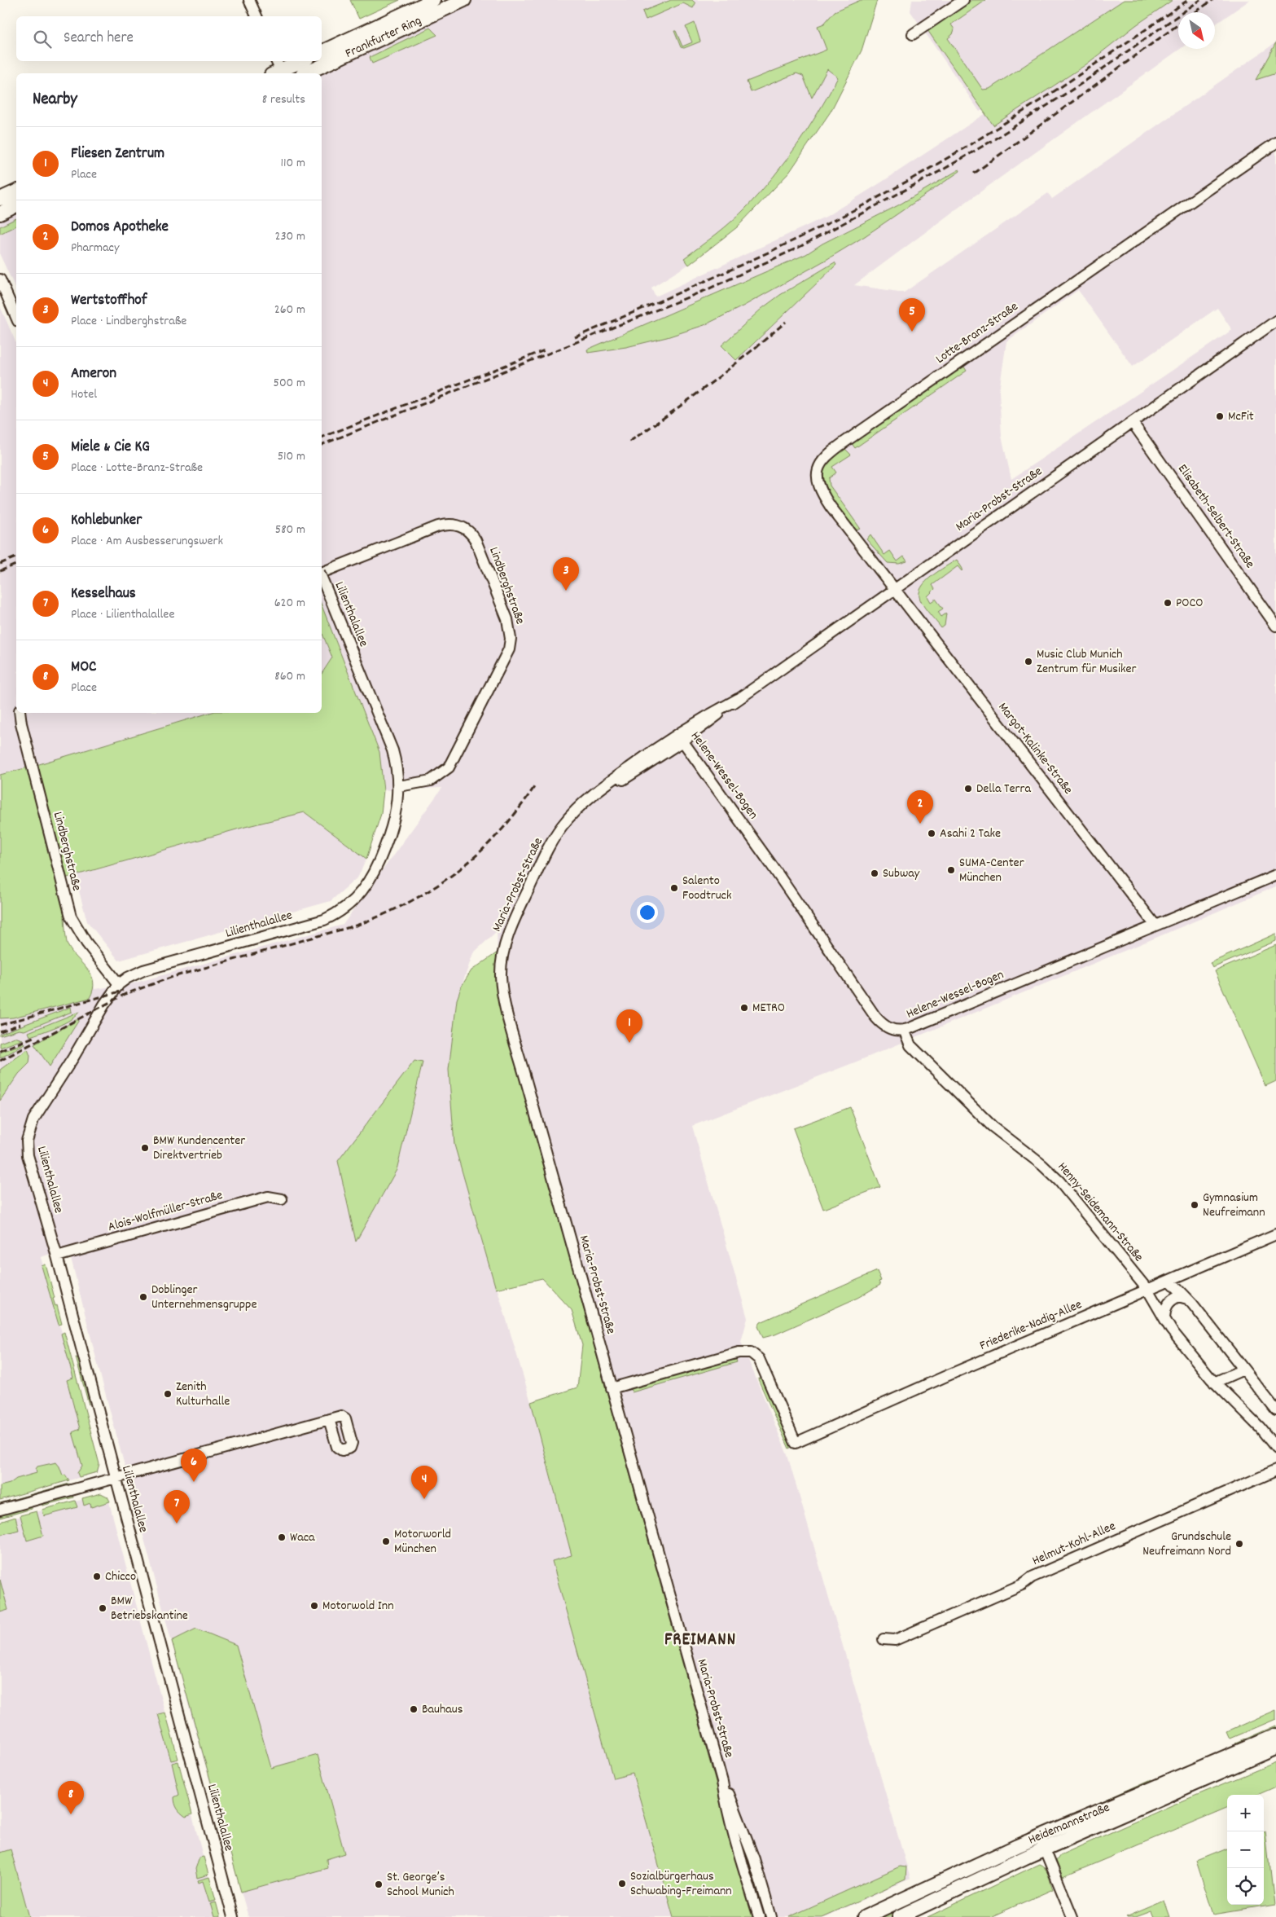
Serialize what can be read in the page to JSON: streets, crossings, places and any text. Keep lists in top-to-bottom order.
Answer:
{
  "streets": {
    "main road": ["Frankfurter Ring", "Heidemannstraße"],
    "street": [
      "Lotte-Branz-Straße",
      "Maria-Probst-Straße",
      "Elisabeth-Selbert-Straße",
      "Lindberghstraße",
      "Lilienthalallee",
      "Margot-Kalinke-Straße",
      "Helene-Wessel-Bogen",
      "Alois-Wolfmüller-Straße",
      "Henny-Seidemann-Straße",
      "Friederike-Nadig-Allee",
      "Helmut-Kohl-Allee"
    ]
  },
  "crossings": [
    ["Lotte-Branz-Straße", "Maria-Probst-Straße"],
    ["Lotte-Branz-Straße", "Margot-Kalinke-Straße"],
    ["Maria-Probst-Straße", "Elisabeth-Selbert-Straße"],
    ["Maria-Probst-Straße", "Margot-Kalinke-Straße"],
    ["Maria-Probst-Straße", "Helene-Wessel-Bogen"],
    ["Maria-Probst-Straße", "Friederike-Nadig-Allee"],
    ["Lindberghstraße", "Lilienthalallee"],
    ["Lilienthalallee", "Alois-Wolfmüller-Straße"],
    ["Margot-Kalinke-Straße", "Helene-Wessel-Bogen"],
    ["Helene-Wessel-Bogen", "Henny-Seidemann-Straße"],
    ["Henny-Seidemann-Straße", "Friederike-Nadig-Allee"]
  ],
  "districts": ["FREIMANN"],
  "places": [
    "McFit",
    "POCO",
    "Music Club Munich Zentrum für Musiker",
    "Della Terra",
    "Asahi 2 Take",
    "SUMA-Center München",
    "Subway",
    "Salento Foodtruck",
    "METRO",
    "BMW Kundencenter Direktvertrieb",
    "Gymnasium Neufreimann",
    "Doblinger Unternehmensgruppe",
    "Zenith Kulturhalle",
    "Waca",
    "Motorworld München",
    "Grundschule Neufreimann Nord",
    "Chicco",
    "Motorwold Inn",
    "BMW Betriebskantine",
    "Bauhaus",
    "Sozialbürgerhaus Schwabing-Freimann",
    "St. George’s School Munich"
  ],
  "north": "bottom right",
  "page": {
    "search": "Search here",
    "heading": ["Nearby", "8 results"],
    "list": [
      {
        "mark": "1",
        "name": "Fliesen Zentrum",
        "note": "Place",
        "value": "110 m"
      },
      {
        "mark": "2",
        "name": "Domos Apotheke",
        "note": "Pharmacy",
        "value": "230 m"
      },
      {
        "mark": "3",
        "name": "Wertstoffhof",
        "note": "Place · Lindberghstraße",
        "value": "260 m"
      },
      {
        "mark": "4",
        "name": "Ameron",
        "note": "Hotel",
        "value": "500 m"
      },
      {
        "mark": "5",
        "name": "Miele & Cie KG",
        "note": "Place · Lotte-Branz-Straße",
        "value": "510 m"
      },
      {
        "mark": "6",
        "name": "Kohlebunker",
        "note": "Place · Am Ausbesserungswerk",
        "value": "580 m"
      },
      {
        "mark": "7",
        "name": "Kesselhaus",
        "note": "Place · Lilienthalallee",
        "value": "620 m"
      },
      {
        "mark": "8",
        "name": "MOC",
        "note": "Place",
        "value": "860 m"
      }
    ],
    "pins": [
      "5",
      "3",
      "2",
      "1",
      "6",
      "4",
      "7",
      "8"
    ],
    "map_buttons": ["+", "−"]
  }
}
